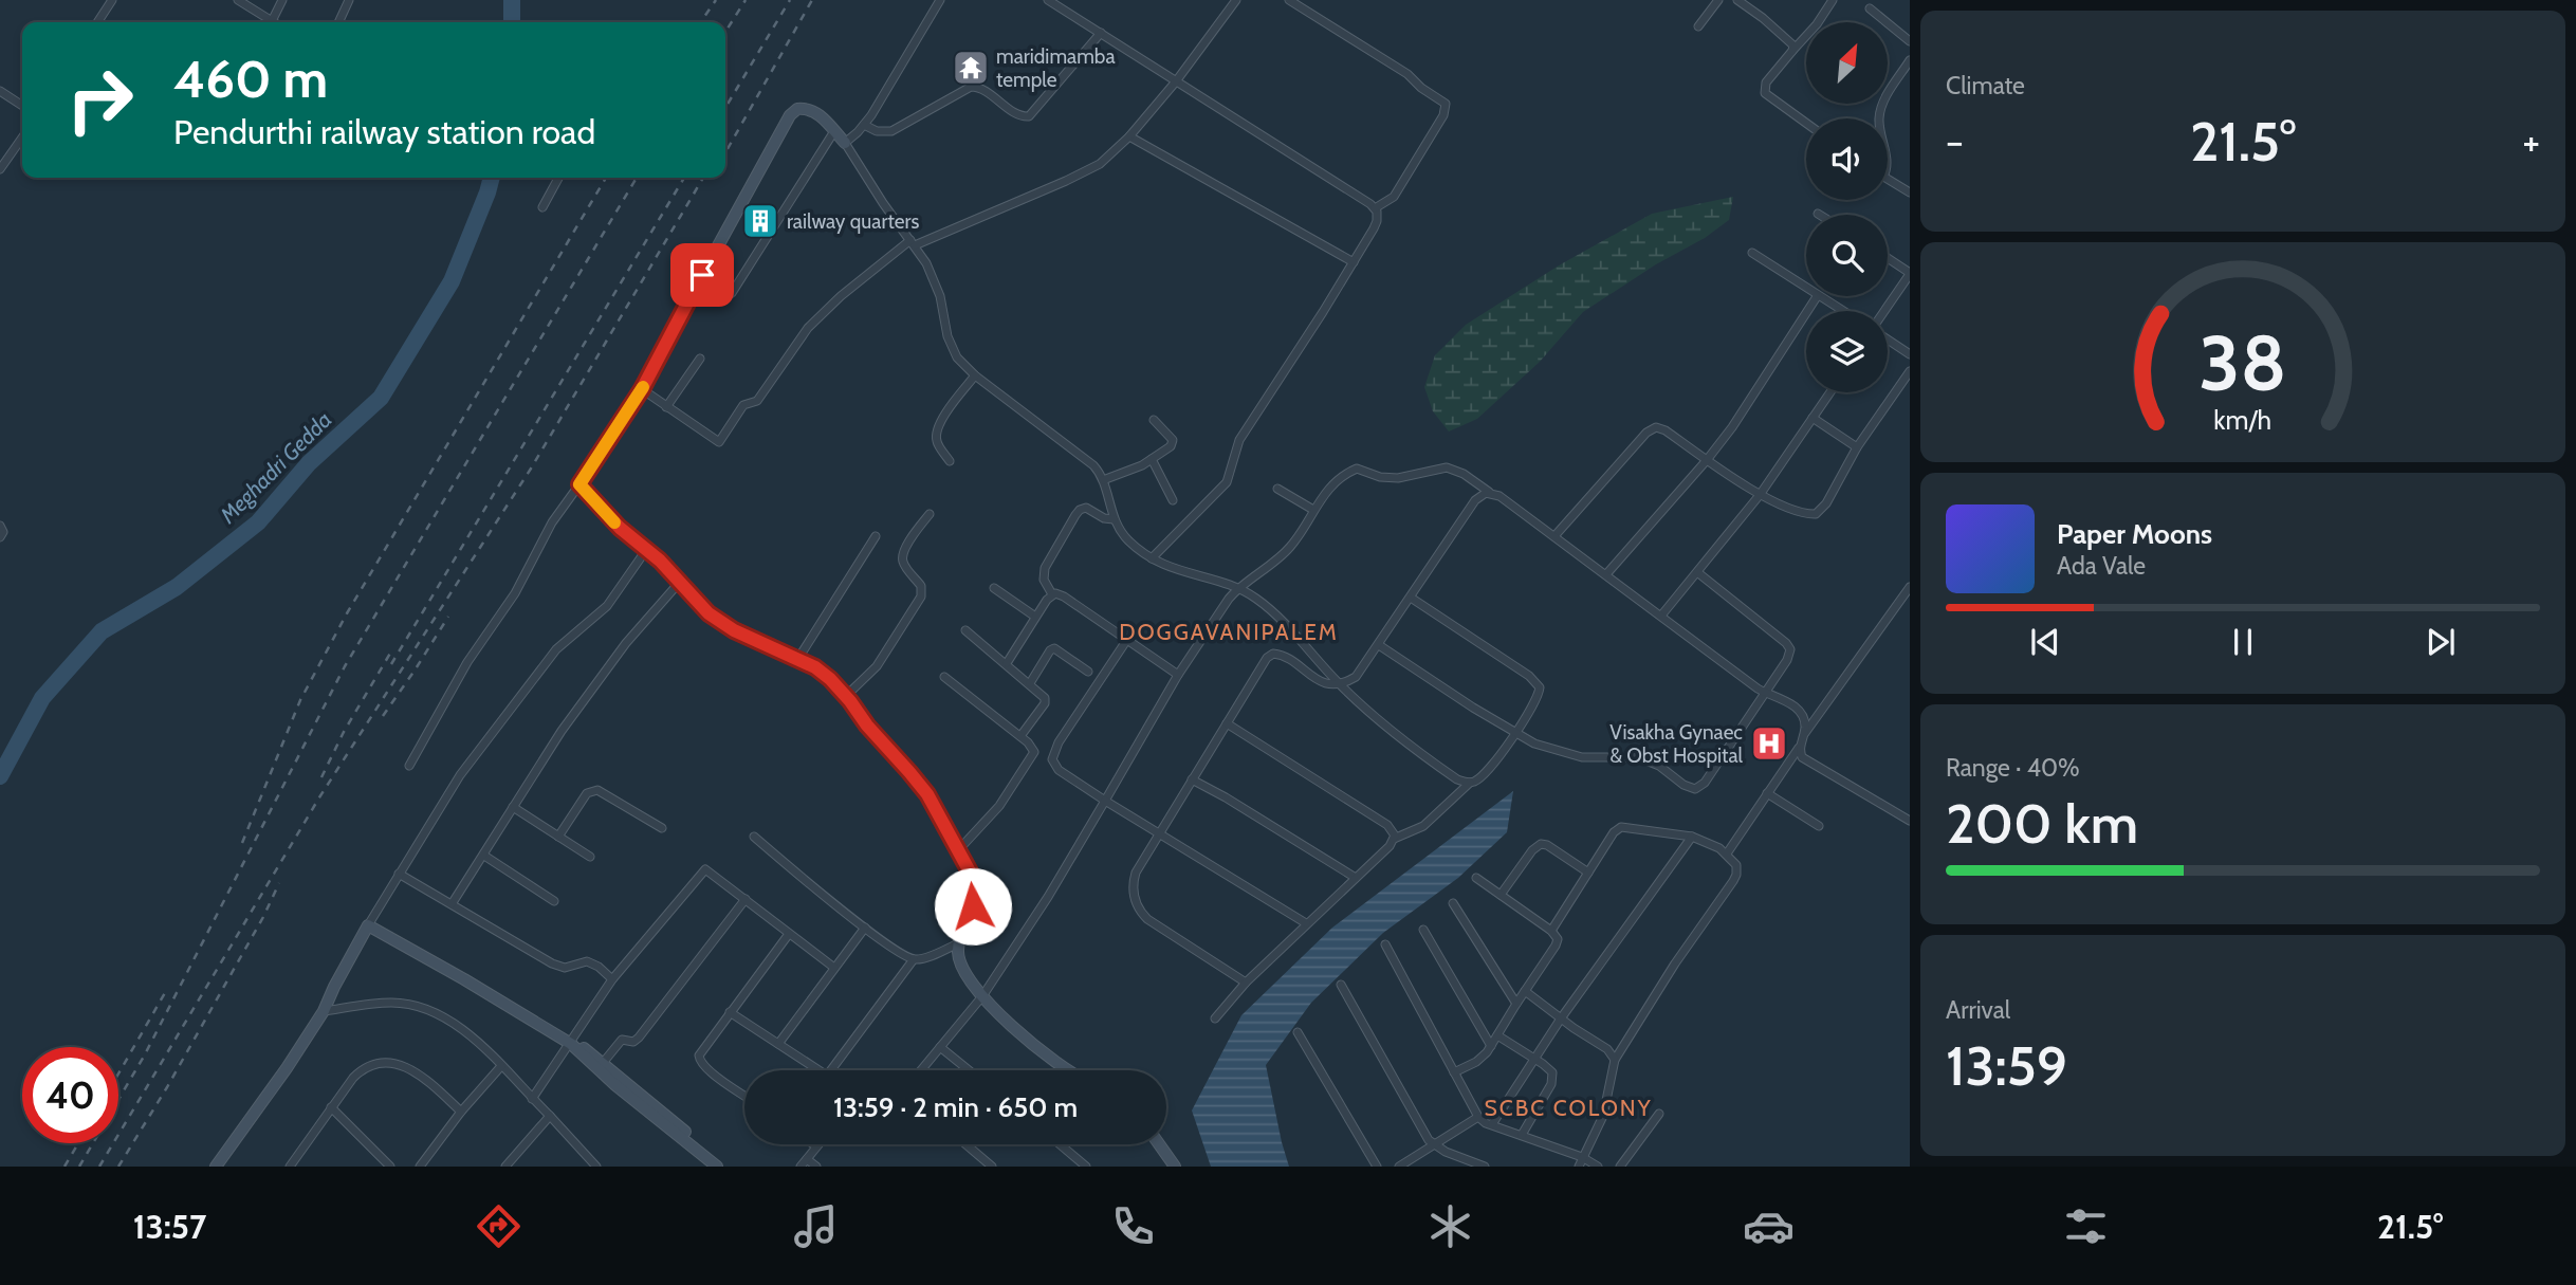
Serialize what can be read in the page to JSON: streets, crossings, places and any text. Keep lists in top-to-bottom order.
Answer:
{
  "districts": ["DOGGAVANIPALEM", "SCBC COLONY"],
  "water": ["Meghadri Gedda"],
  "places": {
    "temple": ["maridimamba temple"],
    "building": ["railway quarters"],
    "hospital": ["Visakha Gynaec & Obst Hospital"]
  },
  "north": "top right",
  "page": {
    "tile": [
      "Climate",
      ["Range · 40%", "200 km"],
      ["Arrival", "13:59"]
    ],
    "turn": ["460 m", "Pendurthi railway station road"],
    "heat": ["−", "21.5°", "+"],
    "song": ["Paper Moons", "Ada Vale"],
    "limit": "40",
    "trip": "13:59 · 2 min · 650 m",
    "tabs": ["13:57", "21.5°"],
    "gauge": ["38", "km/h"]
  }
}
